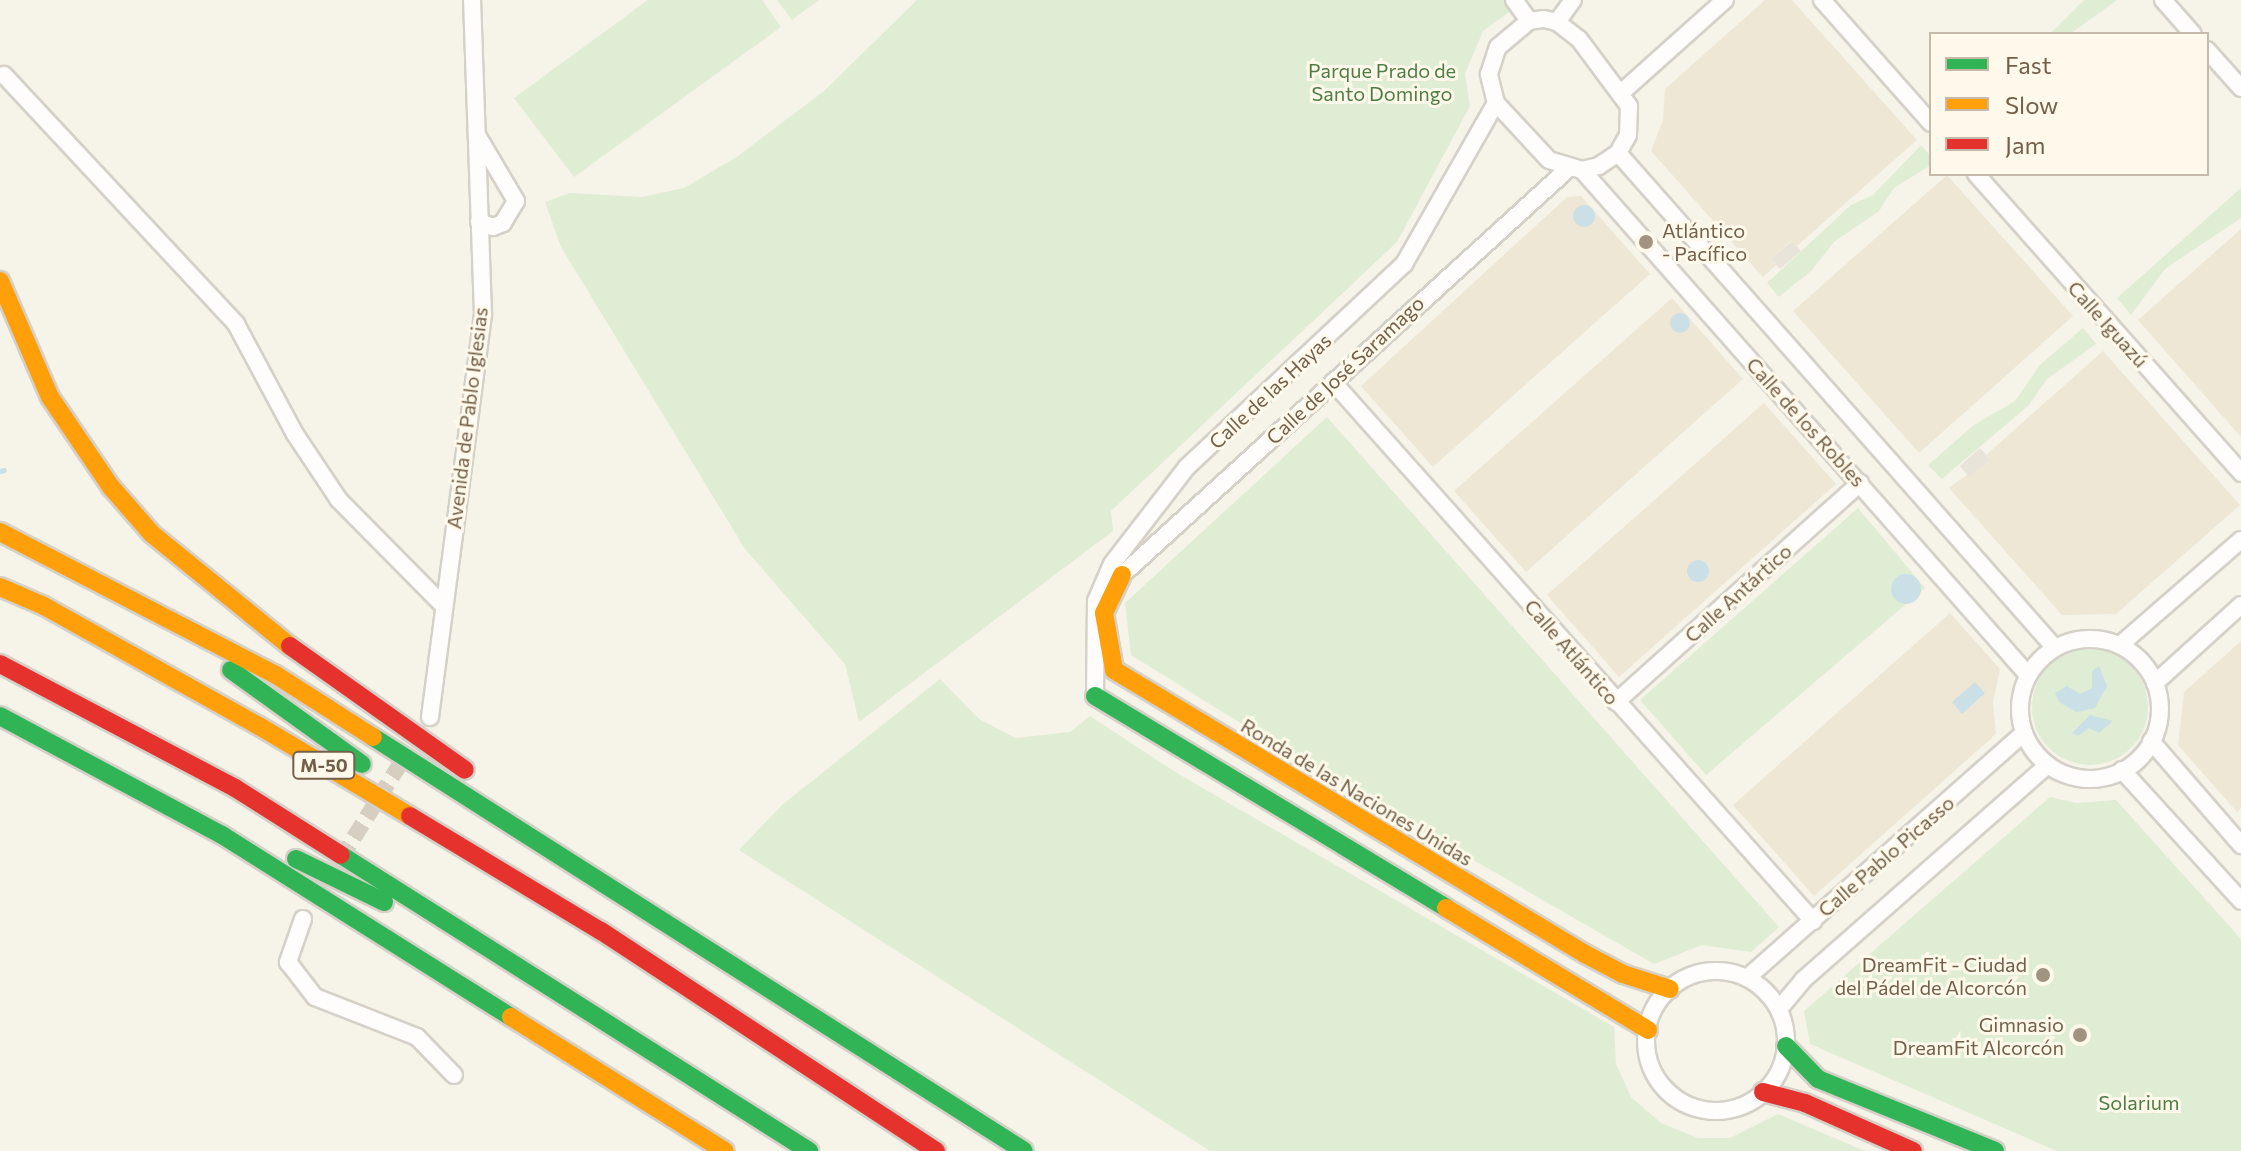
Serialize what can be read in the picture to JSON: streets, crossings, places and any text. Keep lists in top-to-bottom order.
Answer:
{
  "streets": {
    "main road": ["M-50", "Ronda de las Naciones Unidas"],
    "street": [
      "Calle Iguazú",
      "Calle de José Saramago",
      "Calle de las Hayas",
      "Avenida de Pablo Iglesias",
      "Calle de los Robles",
      "Calle Antártico",
      "Calle Atlántico",
      "Calle Pablo Picasso"
    ]
  },
  "crossings": [
    ["Calle de José Saramago", "Calle de las Hayas"],
    ["Calle de José Saramago", "Calle de los Robles"],
    ["Calle de José Saramago", "Calle Atlántico"],
    ["Calle de José Saramago", "Ronda de las Naciones Unidas"],
    ["Calle de las Hayas", "Calle de los Robles"],
    ["Calle de los Robles", "Calle Antártico"],
    ["Calle de los Robles", "Calle Pablo Picasso"],
    ["Calle Antártico", "Calle Atlántico"],
    ["Calle Atlántico", "Calle Pablo Picasso"],
    ["Ronda de las Naciones Unidas", "Calle Pablo Picasso"]
  ],
  "parks": ["Parque Prado de Santo Domingo", "Solarium"],
  "places": ["Atlántico - Pacífico", "DreamFit - Ciudad del Pádel de Alcorcón", "Gimnasio DreamFit Alcorcón"],
  "legend": ["Fast", "Slow", "Jam"]
}
